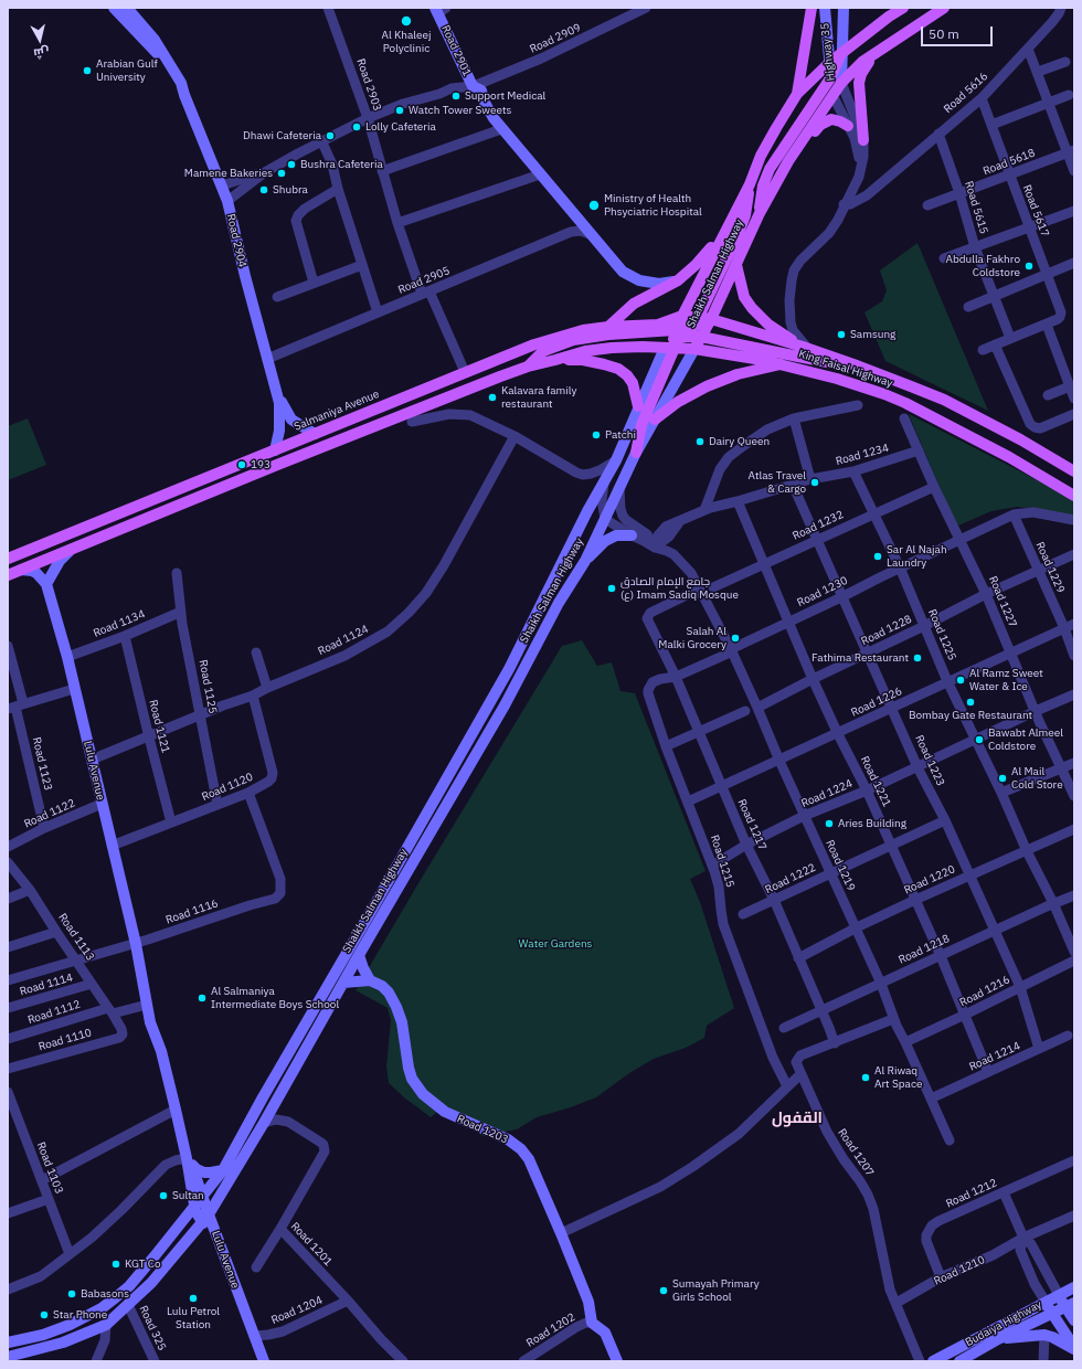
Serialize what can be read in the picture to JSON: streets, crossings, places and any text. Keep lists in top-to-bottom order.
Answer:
{
  "streets": {
    "main road": ["Shaikh Salman Highway", "King Faisal Highway", "Salmaniya Avenue"],
    "street": [
      "Road 2909",
      "Road 2901",
      "Highway 35",
      "Road 2903",
      "Road 5616",
      "Road 5618",
      "Road 5615",
      "Road 5617",
      "Road 2904",
      "Road 2905",
      "Road 1234",
      "Road 1232",
      "Road 1229",
      "Road 1230",
      "Road 1227",
      "Road 1134",
      "Road 1228",
      "Road 1225",
      "Road 1124",
      "Road 1125",
      "Road 1226",
      "Road 1121",
      "Road 1223",
      "Road 1123",
      "Lulu Avenue",
      "Road 1221",
      "Road 1120",
      "Road 1224",
      "Road 1122",
      "Road 1217",
      "Road 1215",
      "Road 1219",
      "Road 1222",
      "Road 1220",
      "Road 1116",
      "Road 1113",
      "Road 1218",
      "Road 1114",
      "Road 1216",
      "Road 1112",
      "Road 1110",
      "Road 1214",
      "Road 1203",
      "Road 1207",
      "Road 1103",
      "Road 1212",
      "Road 1201",
      "Road 1210",
      "Road 1204",
      "Budaiya Highway",
      "Road 325",
      "Road 1202"
    ]
  },
  "crossings": [
    ["Road 2909", "Road 2901"],
    ["Road 2909", "Road 2903"],
    ["Road 2901", "Road 2905"],
    ["Highway 35", "Shaikh Salman Highway"],
    ["Road 2903", "Road 2905"],
    ["Road 2903", "Salmaniya Avenue"],
    ["Road 5616", "Road 5615"],
    ["Road 5616", "Road 5617"],
    ["Road 5618", "Road 5615"],
    ["Road 5618", "Road 5617"],
    ["Road 5615", "Road 5617"],
    ["Road 2904", "Road 2905"],
    ["Road 2904", "Salmaniya Avenue"],
    ["Shaikh Salman Highway", "King Faisal Highway"],
    ["Shaikh Salman Highway", "Salmaniya Avenue"],
    ["Shaikh Salman Highway", "Lulu Avenue"],
    ["Shaikh Salman Highway", "Road 1219"],
    ["Shaikh Salman Highway", "Road 1201"],
    ["Shaikh Salman Highway", "Road 325"],
    ["King Faisal Highway", "Salmaniya Avenue"],
    ["Road 1234", "Road 1227"],
    ["Road 1234", "Road 1225"],
    ["Road 1234", "Road 1223"],
    ["Road 1234", "Road 1221"],
    ["Road 1234", "Road 1219"],
    ["Road 1232", "Road 1227"],
    ["Road 1232", "Road 1225"],
    ["Road 1232", "Road 1223"],
    ["Road 1232", "Road 1221"],
    ["Road 1229", "Road 1230"],
    ["Road 1229", "Road 1228"],
    ["Road 1229", "Road 1226"],
    ["Road 1230", "Road 1227"],
    ["Road 1230", "Road 1225"],
    ["Road 1230", "Road 1223"],
    ["Road 1230", "Road 1221"],
    ["Road 1230", "Road 1217"],
    ["Road 1230", "Road 1215"],
    ["Road 1230", "Road 1219"],
    ["Road 1227", "Road 1228"],
    ["Road 1227", "Road 1226"],
    ["Road 1227", "Road 1224"],
    ["Road 1134", "Road 1125"],
    ["Road 1134", "Road 1121"],
    ["Road 1134", "Lulu Avenue"],
    ["Road 1228", "Road 1225"],
    ["Road 1228", "Road 1223"],
    ["Road 1228", "Road 1221"],
    ["Road 1228", "Road 1219"],
    ["Road 1225", "Road 1226"],
    ["Road 1225", "Road 1224"],
    ["Road 1225", "Road 1220"],
    ["Road 1225", "Road 1218"],
    ["Road 1124", "Road 1125"],
    ["Road 1124", "Road 1121"],
    ["Road 1124", "Lulu Avenue"],
    ["Road 1124", "Road 1120"],
    ["Road 1125", "Road 1120"],
    ["Road 1226", "Road 1223"],
    ["Road 1226", "Road 1221"],
    ["Road 1226", "Road 1217"],
    ["Road 1226", "Road 1215"],
    ["Road 1226", "Road 1219"],
    ["Road 1121", "Road 1120"],
    ["Road 1223", "Road 1224"],
    ["Road 1223", "Road 1222"],
    ["Road 1223", "Road 1220"],
    ["Road 1223", "Road 1218"],
    ["Road 1223", "Road 1216"],
    ["Road 1223", "Road 1214"],
    ["Road 1123", "Road 1122"],
    ["Lulu Avenue", "Road 1120"],
    ["Lulu Avenue", "Road 1122"],
    ["Lulu Avenue", "Road 1116"],
    ["Lulu Avenue", "Road 1112"],
    ["Lulu Avenue", "Road 1204"],
    ["Road 1221", "Road 1224"],
    ["Road 1221", "Road 1222"],
    ["Road 1221", "Road 1220"],
    ["Road 1221", "Road 1218"],
    ["Road 1221", "Road 1216"],
    ["Road 1221", "Road 1214"],
    ["Road 1120", "Road 1116"],
    ["Road 1224", "Road 1217"],
    ["Road 1224", "Road 1215"],
    ["Road 1224", "Road 1219"],
    ["Road 1217", "Road 1219"],
    ["Road 1217", "Road 1222"],
    ["Road 1217", "Road 1220"],
    ["Road 1217", "Road 1218"],
    ["Road 1217", "Road 1207"],
    ["Road 1219", "Road 1222"],
    ["Road 1219", "Road 1220"],
    ["Road 1219", "Road 1218"],
    ["Road 1219", "Road 1216"],
    ["Road 1219", "Road 1214"],
    ["Road 1219", "Road 1207"],
    ["Road 1116", "Road 1113"],
    ["Road 1113", "Road 1114"],
    ["Road 1113", "Road 1112"],
    ["Road 1113", "Road 1110"],
    ["Road 1203", "Road 1202"],
    ["Road 1207", "Road 1210"],
    ["Road 1212", "Road 1210"],
    ["Road 1201", "Road 1204"]
  ],
  "districts": ["القفول"],
  "parks": ["Water Gardens"],
  "places": [
    "Al Khaleej Polyclinic",
    "Arabian Gulf University",
    "Support Medical",
    "Watch Tower Sweets",
    "Lolly Cafeteria",
    "Dhawi Cafeteria",
    "Bushra Cafeteria",
    "Mamene Bakeries",
    "Shubra",
    "Ministry of Health Phsyciatric Hospital",
    "Abdulla Fakhro Coldstore",
    "Samsung",
    "Kalavara family restaurant",
    "Patchi",
    "Dairy Queen",
    "193",
    "Atlas Travel & Cargo",
    "Sar Al Najah Laundry",
    "جامع الإمام الصادق (ع) Imam Sadiq Mosque",
    "Salah Al Malki Grocery",
    "Fathima Restaurant",
    "Al Ramz Sweet Water & Ice",
    "Bombay Gate Restaurant",
    "Bawabt Almeel Coldstore",
    "Al Mail Cold Store",
    "Aries Building",
    "Al Salmaniya Intermediate Boys School",
    "Al Riwaq Art Space",
    "Sultan",
    "KGT Co",
    "Sumayah Primary Girls School",
    "Babasons",
    "Lulu Petrol Station",
    "Star Phone"
  ],
  "scale_bar": "50 m",
  "north": "bottom"
}
